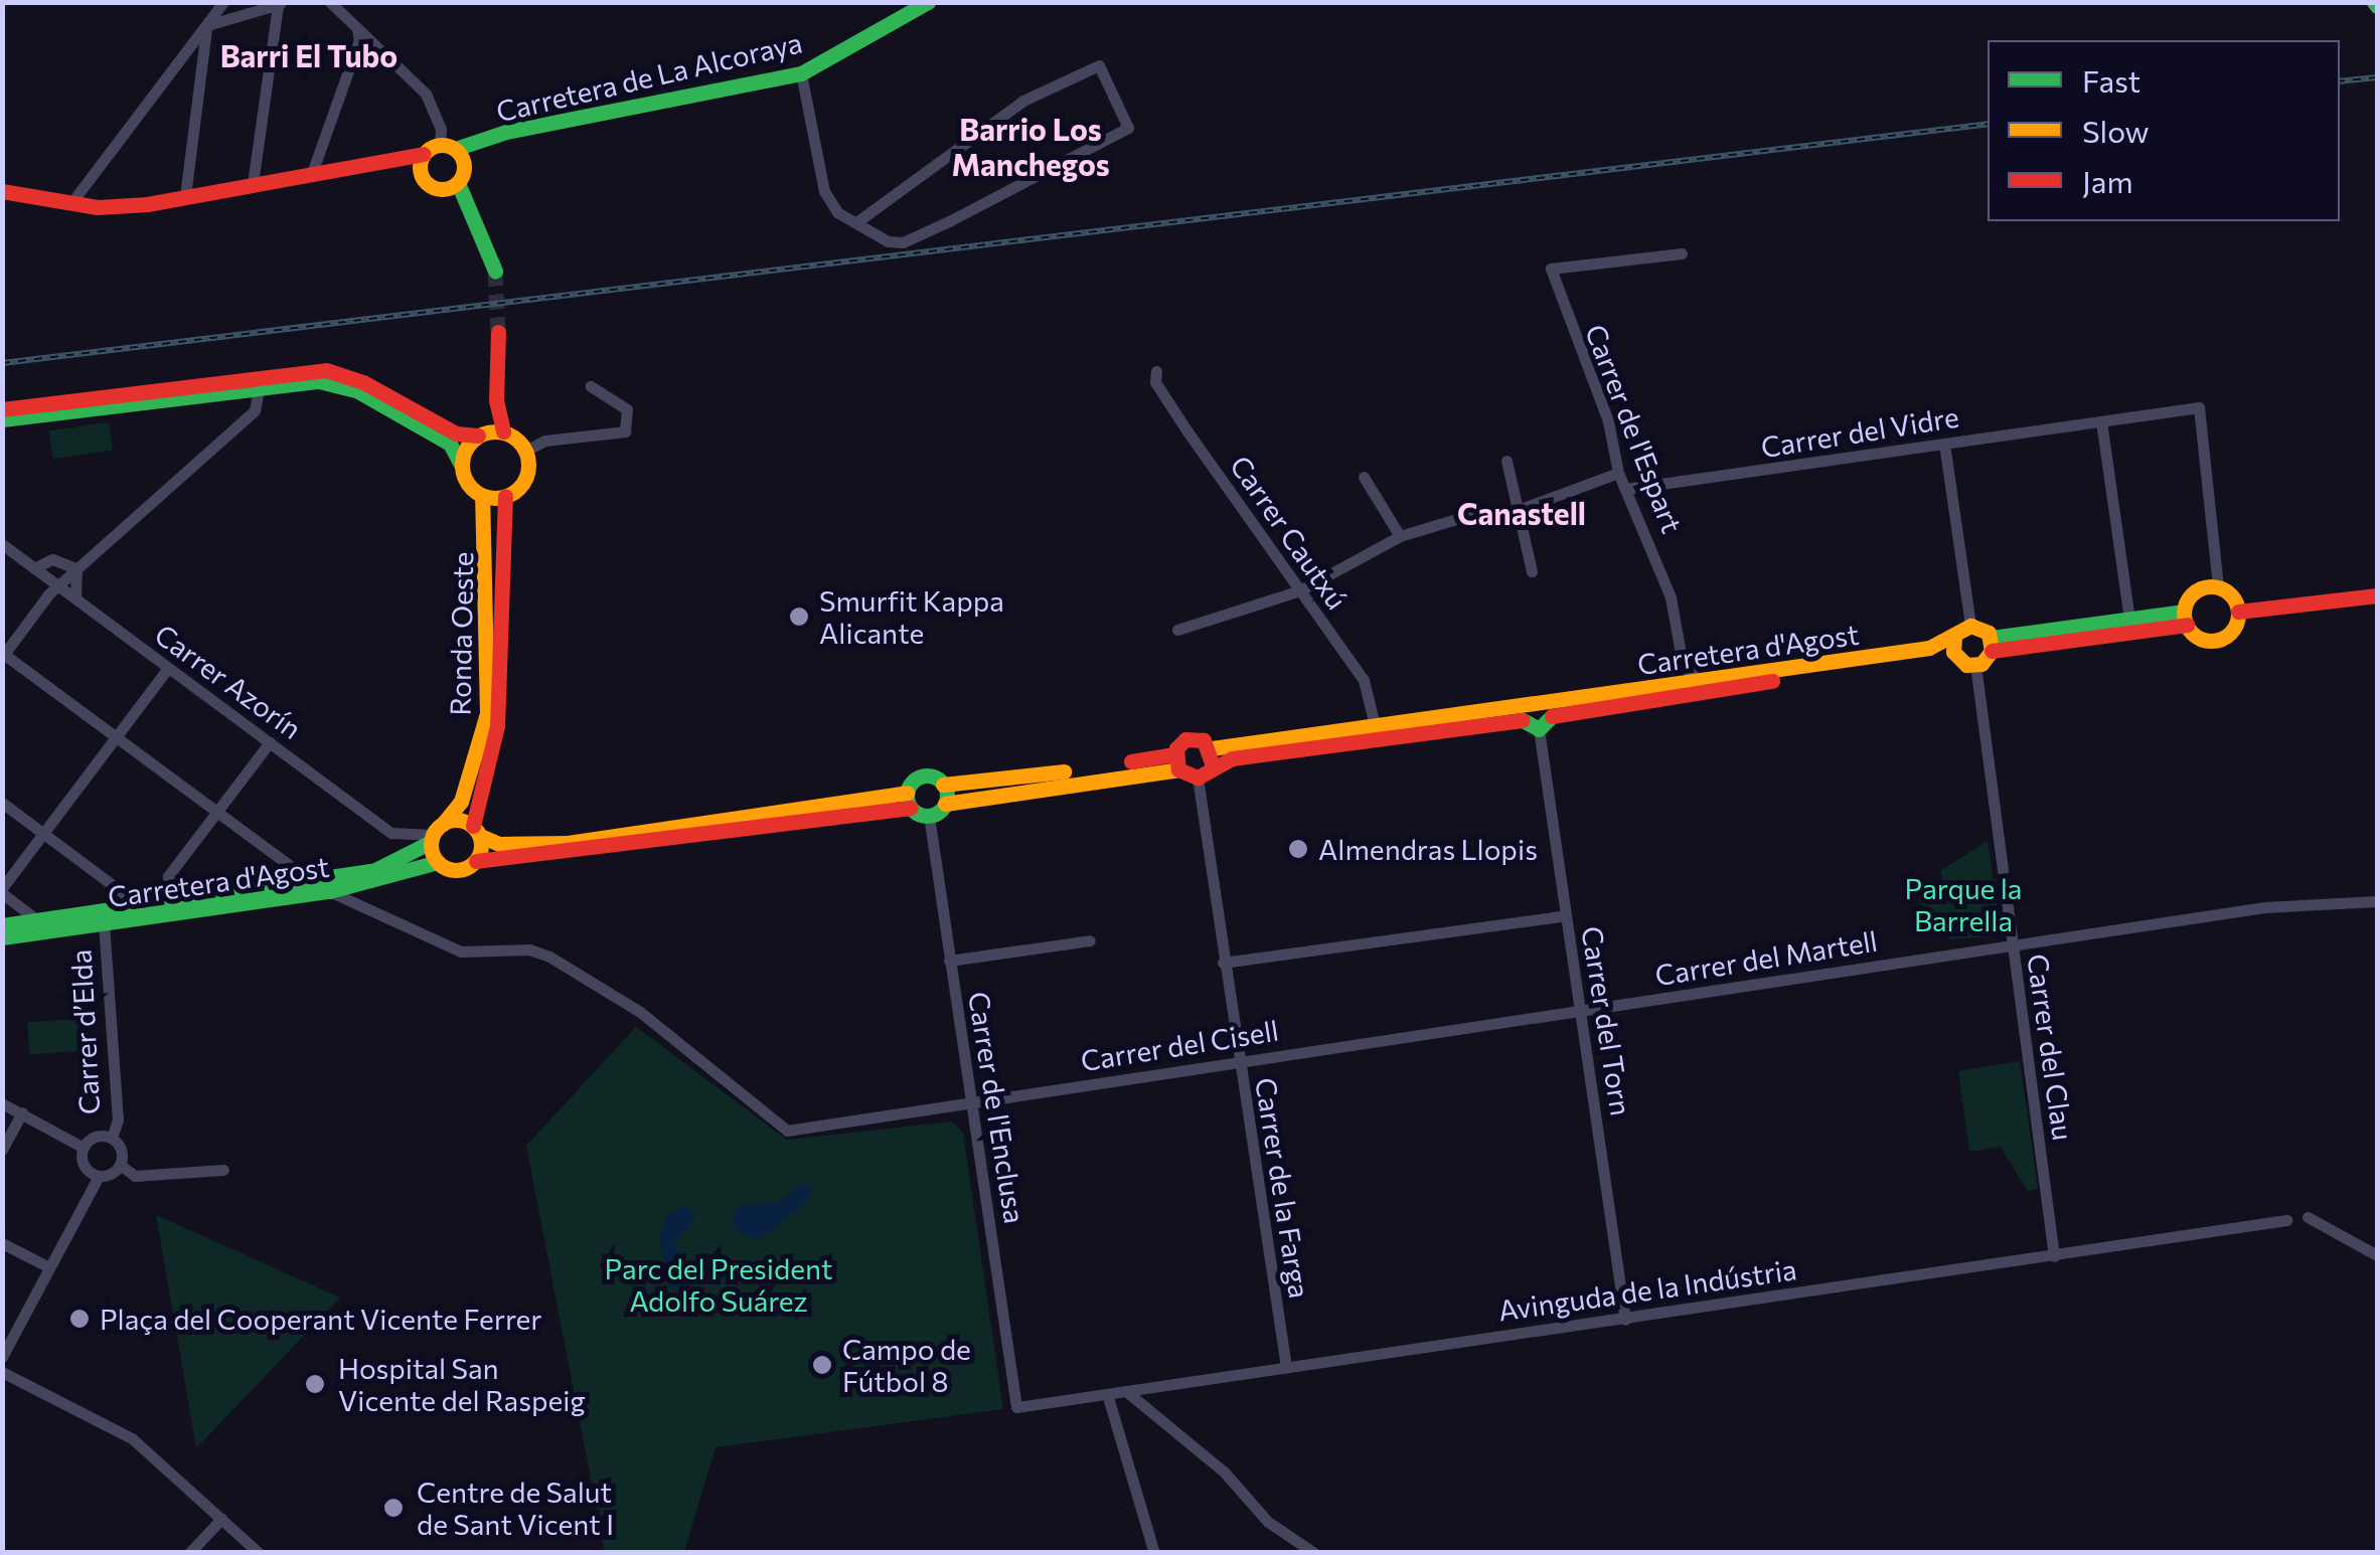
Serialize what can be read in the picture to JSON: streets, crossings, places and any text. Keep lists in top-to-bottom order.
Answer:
{
  "streets": {
    "main road": ["Carretera de La Alcoraya", "Ronda Oeste", "Carretera d'Agost"],
    "street": [
      "Carrer de l'Espart",
      "Carrer del Vidre",
      "Carrer Cautxú",
      "Carrer Azorín",
      "Carrer del Martell",
      "Carrer del Torn",
      "Carrer d’Elda",
      "Carrer del Cisell",
      "Carrer del Clau",
      "Carrer de l'Enclusa",
      "Carrer de la Farga",
      "Avinguda de la Indústria"
    ]
  },
  "crossings": [
    ["Carrer de l'Espart", "Carrer del Vidre"],
    ["Ronda Oeste", "Carretera d'Agost"],
    ["Ronda Oeste", "Carrer Azorín"],
    ["Carretera d'Agost", "Carrer Azorín"],
    ["Carretera d'Agost", "Carrer d’Elda"],
    ["Carretera d'Agost", "Carrer del Cisell"],
    ["Carrer del Martell", "Carrer del Torn"],
    ["Carrer del Martell", "Carrer del Cisell"],
    ["Carrer del Martell", "Carrer del Clau"],
    ["Carrer del Torn", "Carrer del Cisell"],
    ["Carrer del Torn", "Avinguda de la Indústria"],
    ["Carrer del Cisell", "Carrer de l'Enclusa"],
    ["Carrer del Cisell", "Carrer de la Farga"],
    ["Carrer del Clau", "Avinguda de la Indústria"],
    ["Carrer de l'Enclusa", "Avinguda de la Indústria"],
    ["Carrer de la Farga", "Avinguda de la Indústria"]
  ],
  "districts": ["Barri El Tubo", "Barrio Los Manchegos", "Canastell"],
  "parks": ["Parque la Barrella", "Parc del President Adolfo Suárez"],
  "places": [
    "Smurfit Kappa Alicante",
    "Almendras Llopis",
    "Plaça del Cooperant Vicente Ferrer",
    "Campo de Fútbol 8",
    "Hospital San Vicente del Raspeig",
    "Centre de Salut de Sant Vicent I"
  ],
  "legend": ["Fast", "Slow", "Jam"]
}
